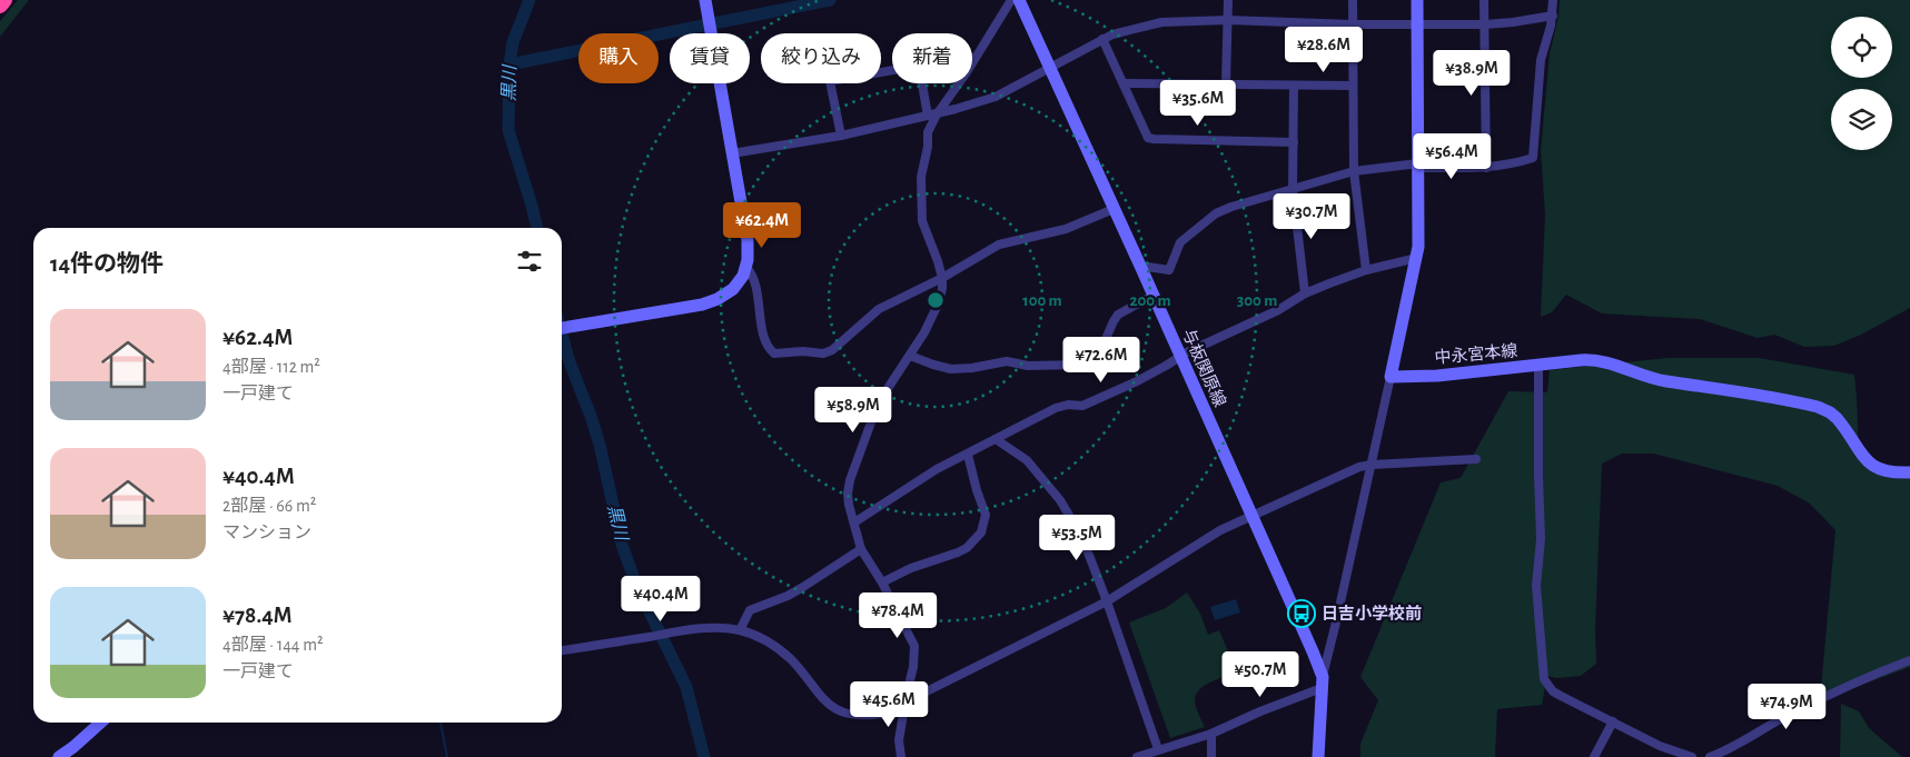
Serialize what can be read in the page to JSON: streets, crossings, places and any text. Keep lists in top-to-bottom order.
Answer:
{
  "streets": {
    "main road": ["中永宮本線", "与板関原線"]
  },
  "water": ["黒川"],
  "places": {
    "bus stop": ["日吉小学校前"]
  },
  "page": {
    "price": [
      "¥28.6M",
      "¥38.9M",
      "¥35.6M",
      "¥56.4M",
      "¥30.7M",
      "¥62.4M",
      "¥72.6M",
      "¥58.9M",
      "¥53.5M",
      "¥40.4M",
      "¥78.4M",
      "¥50.7M",
      "¥45.6M",
      "¥74.9M"
    ],
    "chip": [
      "購入",
      "賃貸",
      "絞り込み",
      "新着"
    ],
    "heading": "14件の物件",
    "list": [
      {
        "name": "¥62.4M",
        "note": "4部屋 · 112 m² · 一戸建て"
      },
      {
        "name": "¥40.4M",
        "note": "2部屋 · 66 m² · マンション"
      },
      {
        "name": "¥78.4M",
        "note": "4部屋 · 144 m² · 一戸建て"
      }
    ]
  },
  "rings": ["100 m", "200 m", "300 m"]
}
